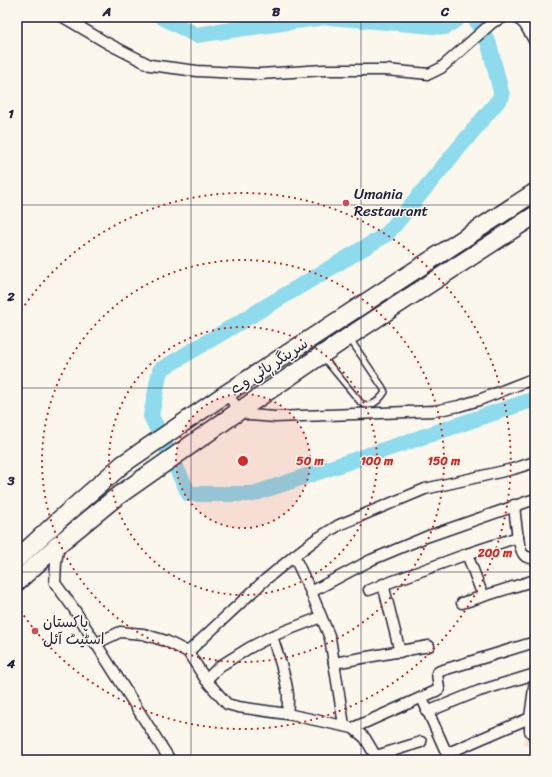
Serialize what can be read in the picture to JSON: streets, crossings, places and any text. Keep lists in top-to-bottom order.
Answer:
{
  "streets": {
    "highway": ["سرینگر ہائی وے"]
  },
  "places": ["Umania Restaurant", "پاکستان اسٹیٹ آئل"],
  "grid": {
    "columns": ["A", "B", "C"],
    "rows": [
      "1",
      "2",
      "3",
      "4"
    ]
  },
  "rings": [
    "50 m",
    "100 m",
    "150 m",
    "200 m"
  ]
}
